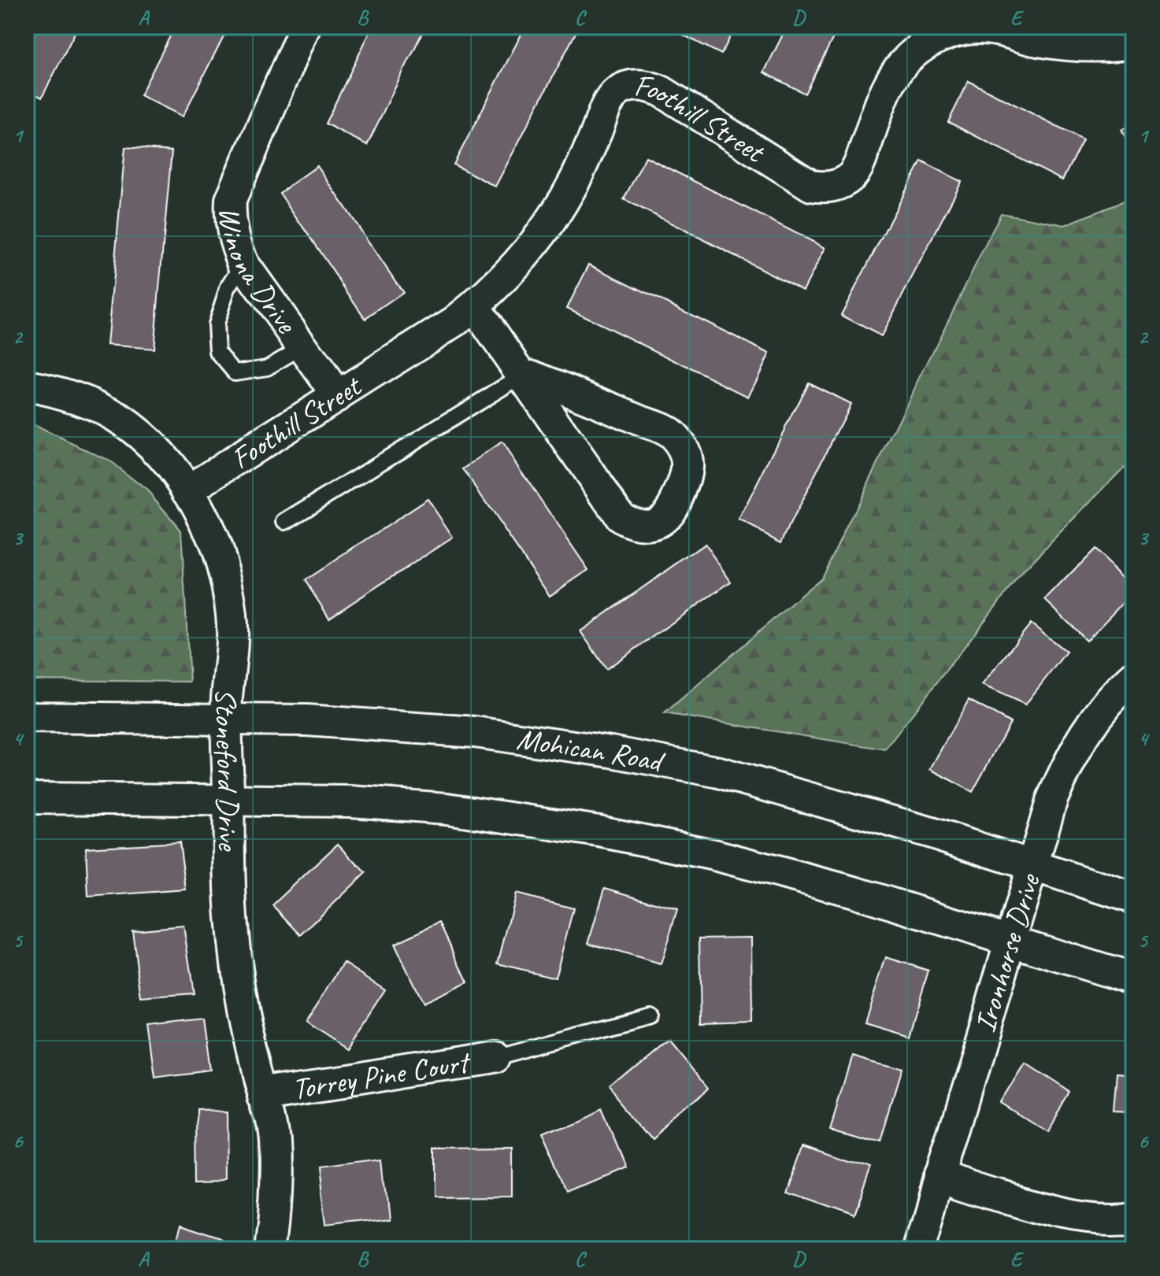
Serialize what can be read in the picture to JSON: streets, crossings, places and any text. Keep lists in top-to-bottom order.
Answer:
{
  "streets": {
    "street": [
      "Foothill Street",
      "Winona Drive",
      "Mohican Road",
      "Stoneford Drive",
      "Ironhorse Drive",
      "Torrey Pine Court"
    ]
  },
  "crossings": [
    ["Foothill Street", "Winona Drive"],
    ["Foothill Street", "Stoneford Drive"],
    ["Mohican Road", "Stoneford Drive"],
    ["Mohican Road", "Ironhorse Drive"],
    ["Stoneford Drive", "Torrey Pine Court"]
  ],
  "grid": {
    "columns": [
      "A",
      "B",
      "C",
      "D",
      "E"
    ],
    "rows": [
      "1",
      "2",
      "3",
      "4",
      "5",
      "6"
    ]
  }
}
